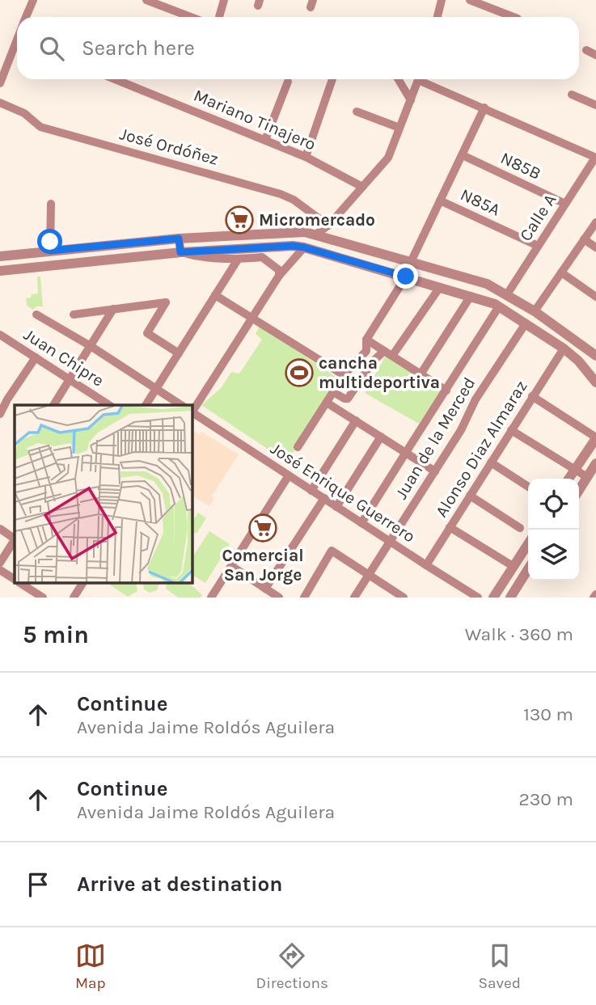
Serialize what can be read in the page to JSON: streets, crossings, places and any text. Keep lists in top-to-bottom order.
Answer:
{
  "streets": {
    "street": [
      "Mariano Tinajero",
      "José Ordóñez",
      "N85B",
      "N85A",
      "Calle A",
      "Juan Chipre",
      "Juan de la Merced",
      "Alonso Diaz Almaraz",
      "José Enrique Guerrero"
    ]
  },
  "crossings": [
    ["N85B", "Calle A"],
    ["N85A", "Calle A"],
    ["Juan de la Merced", "José Enrique Guerrero"],
    ["Alonso Diaz Almaraz", "José Enrique Guerrero"]
  ],
  "places": {
    "supermarket": ["Micromercado", "Comercial San Jorge"],
    "sports": ["cancha multideportiva"]
  },
  "page": {
    "search": "Search here",
    "heading": ["5 min", "Walk · 360 m"],
    "list": [
      ["Continue", "Avenida Jaime Roldós Aguilera", "130 m"],
      ["Continue", "Avenida Jaime Roldós Aguilera", "230 m"],
      "Arrive at destination"
    ],
    "nav": ["Map", "Directions", "Saved"]
  }
}
